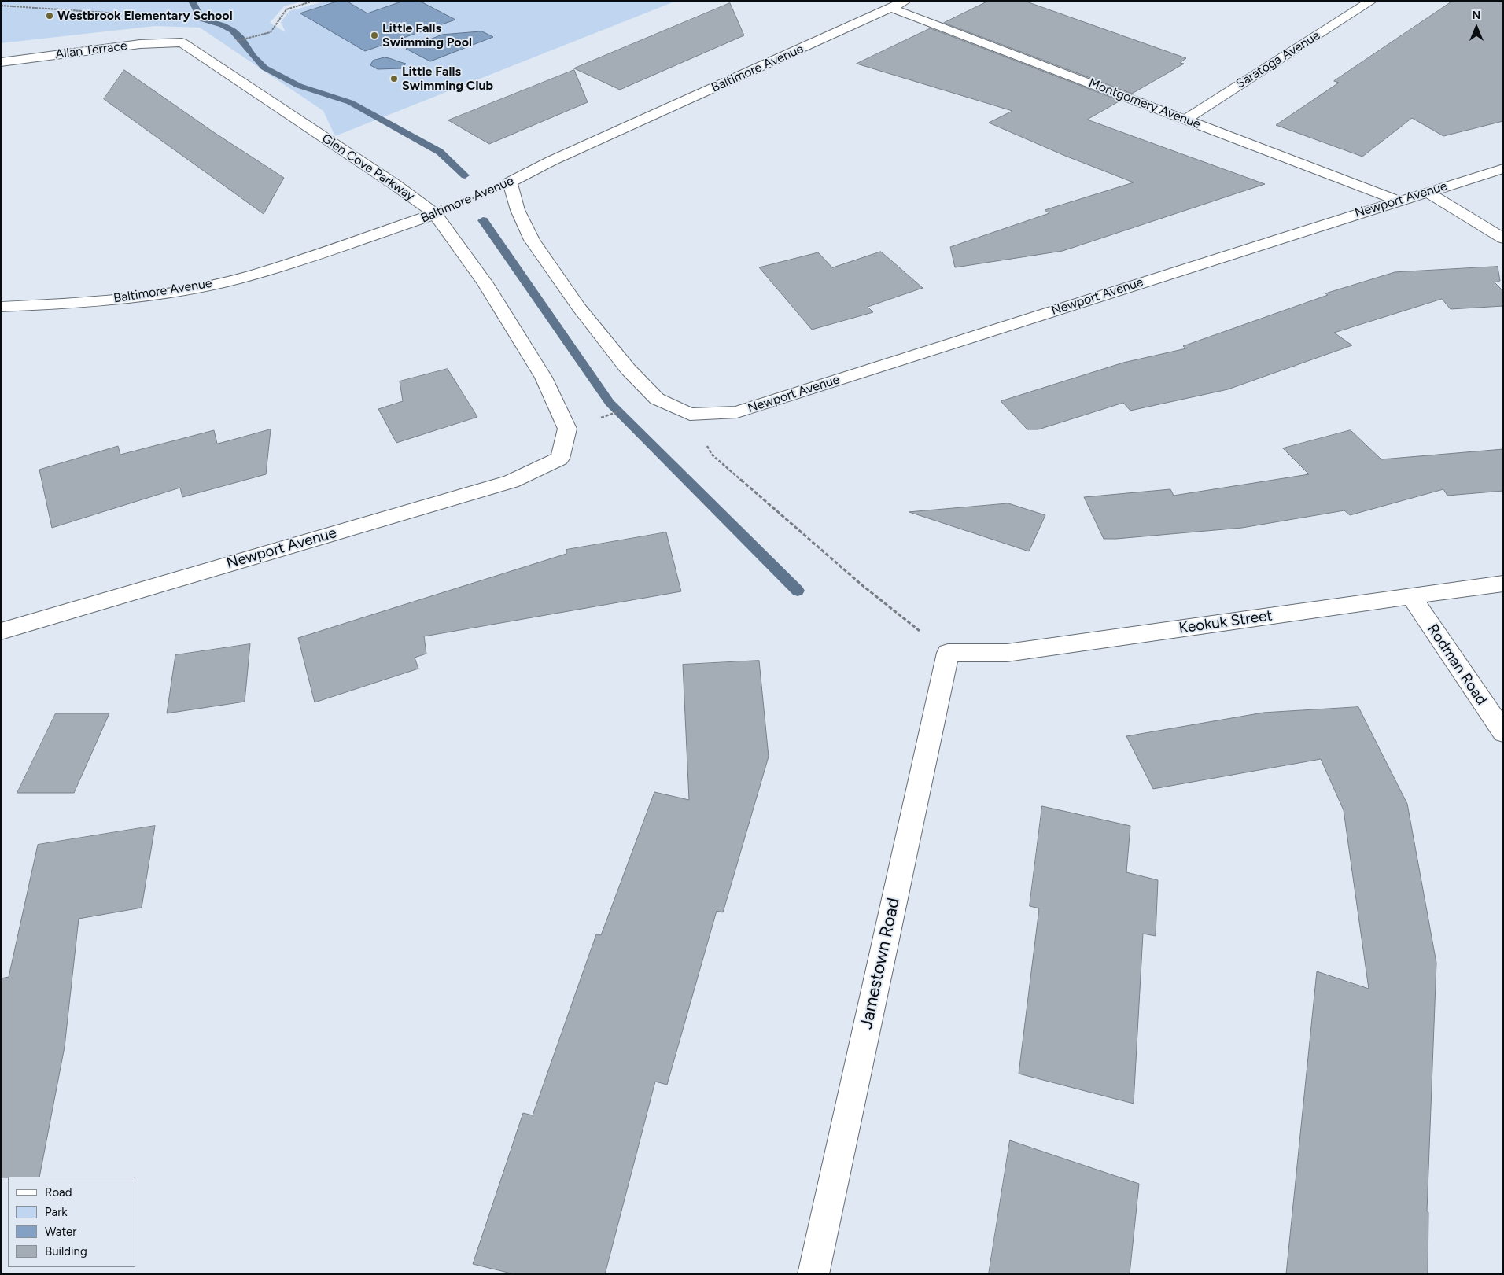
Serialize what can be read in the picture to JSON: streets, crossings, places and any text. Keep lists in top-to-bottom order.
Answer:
{
  "streets": {
    "street": [
      "Allan Terrace",
      "Saratoga Avenue",
      "Baltimore Avenue",
      "Montgomery Avenue",
      "Glen Cove Parkway",
      "Newport Avenue",
      "Keokuk Street",
      "Rodman Road",
      "Jamestown Road"
    ]
  },
  "crossings": [
    ["Allan Terrace", "Glen Cove Parkway"],
    ["Saratoga Avenue", "Montgomery Avenue"],
    ["Baltimore Avenue", "Montgomery Avenue"],
    ["Baltimore Avenue", "Glen Cove Parkway"],
    ["Montgomery Avenue", "Newport Avenue"],
    ["Glen Cove Parkway", "Newport Avenue"],
    ["Keokuk Street", "Rodman Road"],
    ["Keokuk Street", "Jamestown Road"]
  ],
  "places": ["Westbrook Elementary School", "Little Falls Swimming Pool", "Little Falls Swimming Club"],
  "legend": [
    "Road",
    "Park",
    "Water",
    "Building"
  ],
  "north": "top"
}
